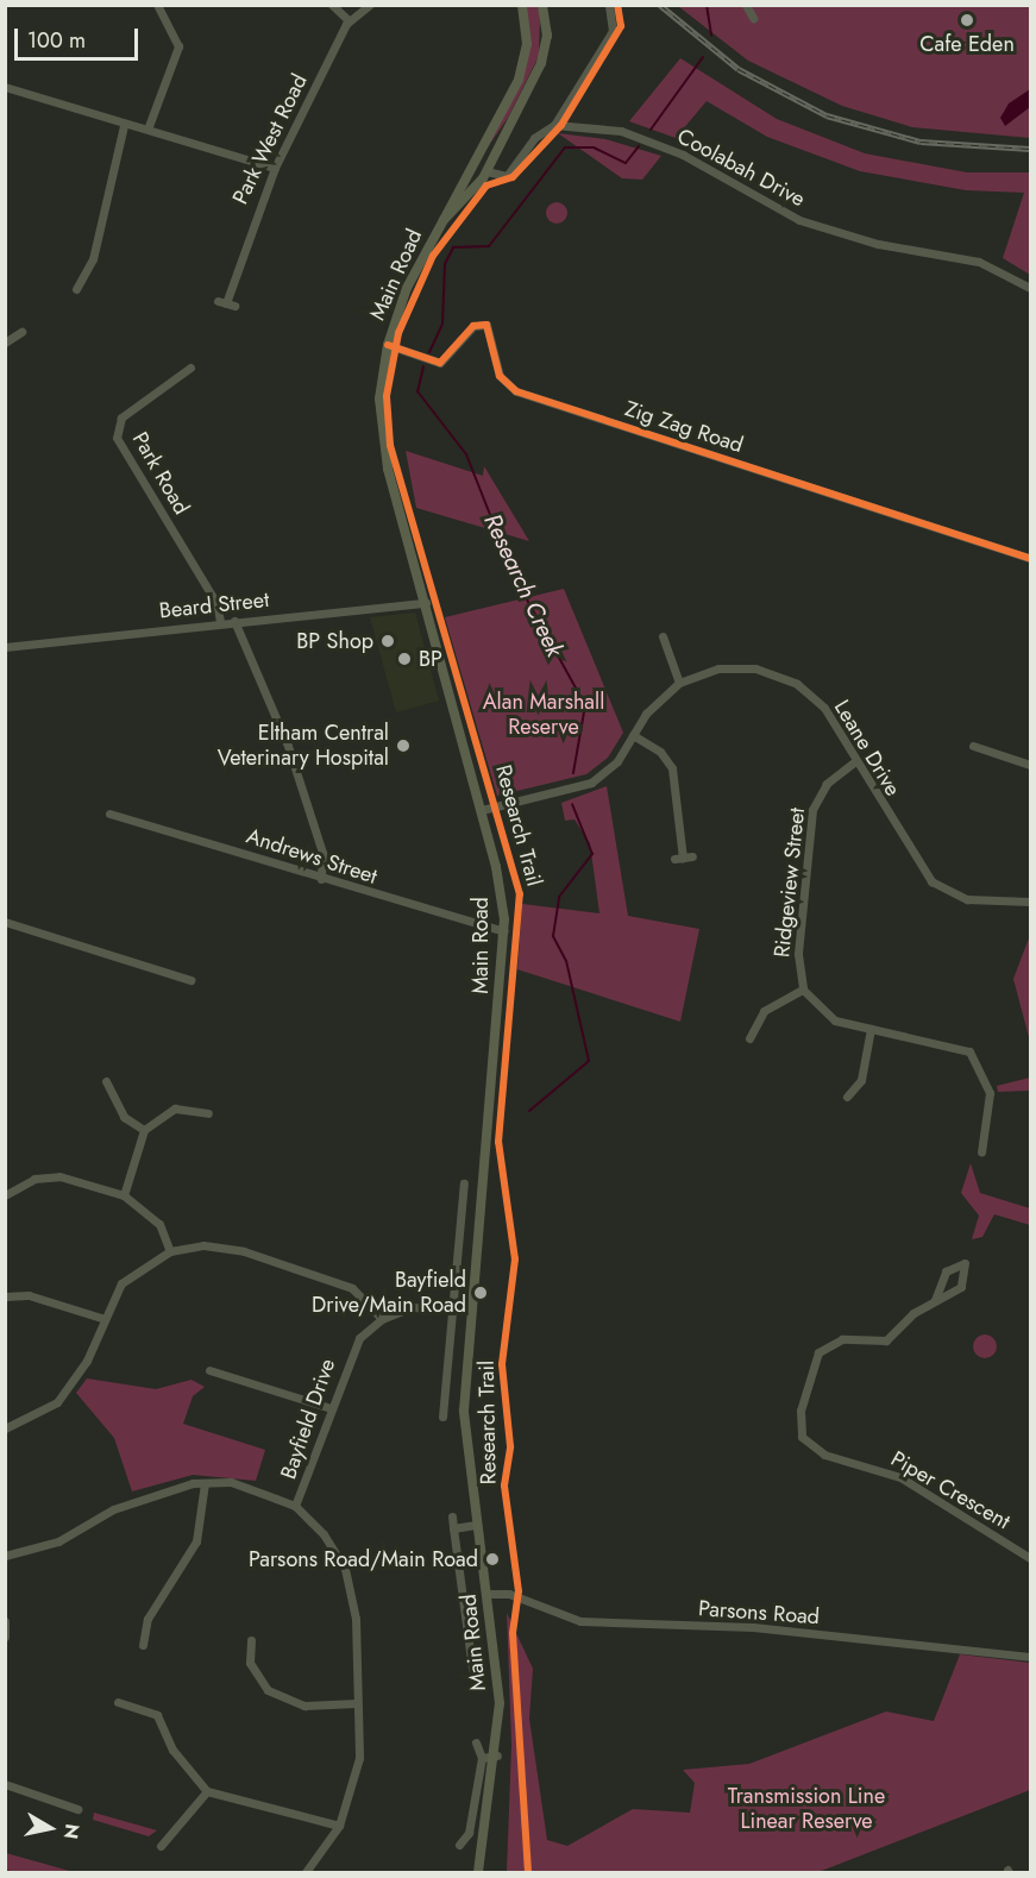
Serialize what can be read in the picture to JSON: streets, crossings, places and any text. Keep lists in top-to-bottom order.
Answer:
{
  "streets": {
    "main road": ["Main Road"],
    "street": [
      "Park West Road",
      "Coolabah Drive",
      "Zig Zag Road",
      "Park Road",
      "Beard Street",
      "Leane Drive",
      "Andrews Street",
      "Ridgeview Street",
      "Bayfield Drive",
      "Piper Crescent",
      "Parsons Road"
    ],
    "cycle path": ["Research Trail"]
  },
  "crossings": [
    ["Main Road", "Zig Zag Road"],
    ["Main Road", "Beard Street"],
    ["Main Road", "Leane Drive"],
    ["Main Road", "Andrews Street"],
    ["Main Road", "Parsons Road"],
    ["Park Road", "Beard Street"],
    ["Leane Drive", "Ridgeview Street"]
  ],
  "water": ["Research Creek"],
  "parks": ["Alan Marshall Reserve", "Transmission Line Linear Reserve"],
  "places": [
    "Cafe Eden",
    "BP Shop",
    "BP",
    "Eltham Central Veterinary Hospital",
    "Bayfield Drive/Main Road",
    "Parsons Road/Main Road"
  ],
  "scale_bar": "100 m",
  "north": "right"
}
